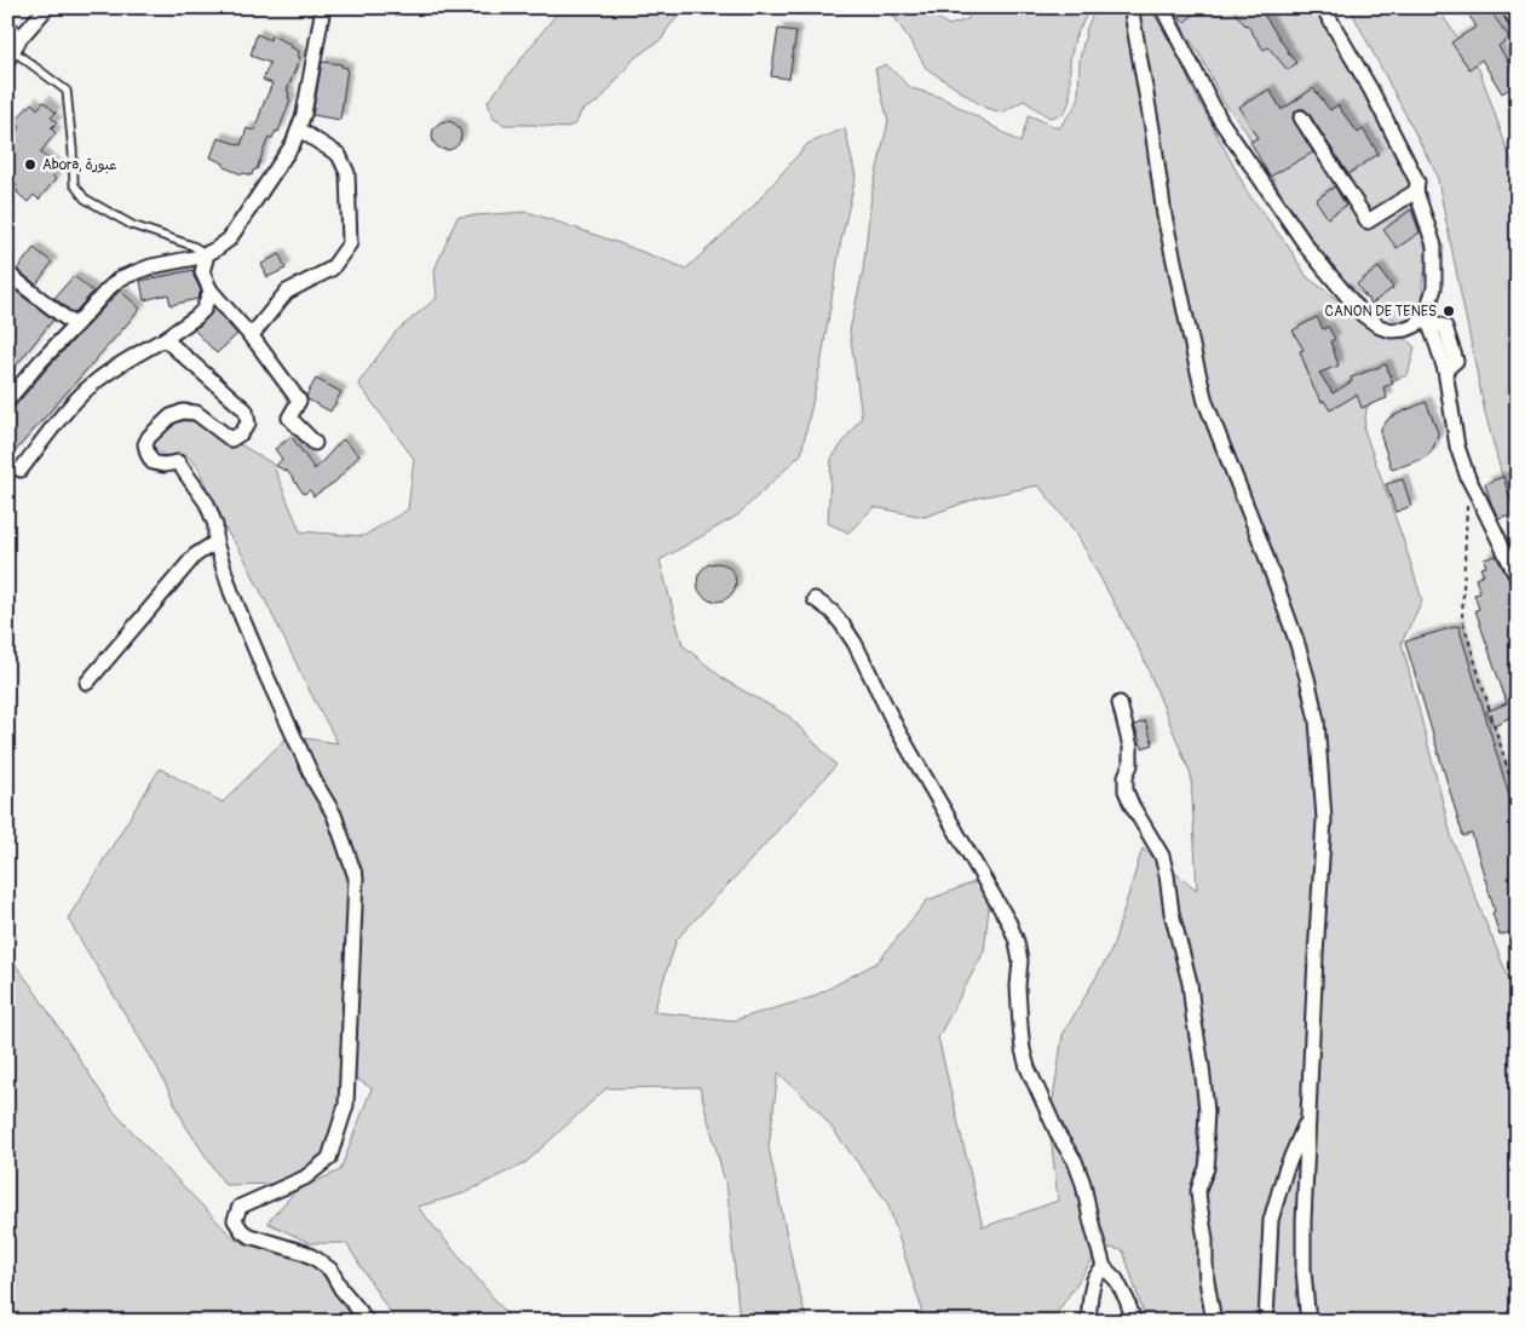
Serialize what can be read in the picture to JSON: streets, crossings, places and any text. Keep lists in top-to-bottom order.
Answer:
{
  "places": ["Abora, عبورة", "CANON DE TENES"]
}
